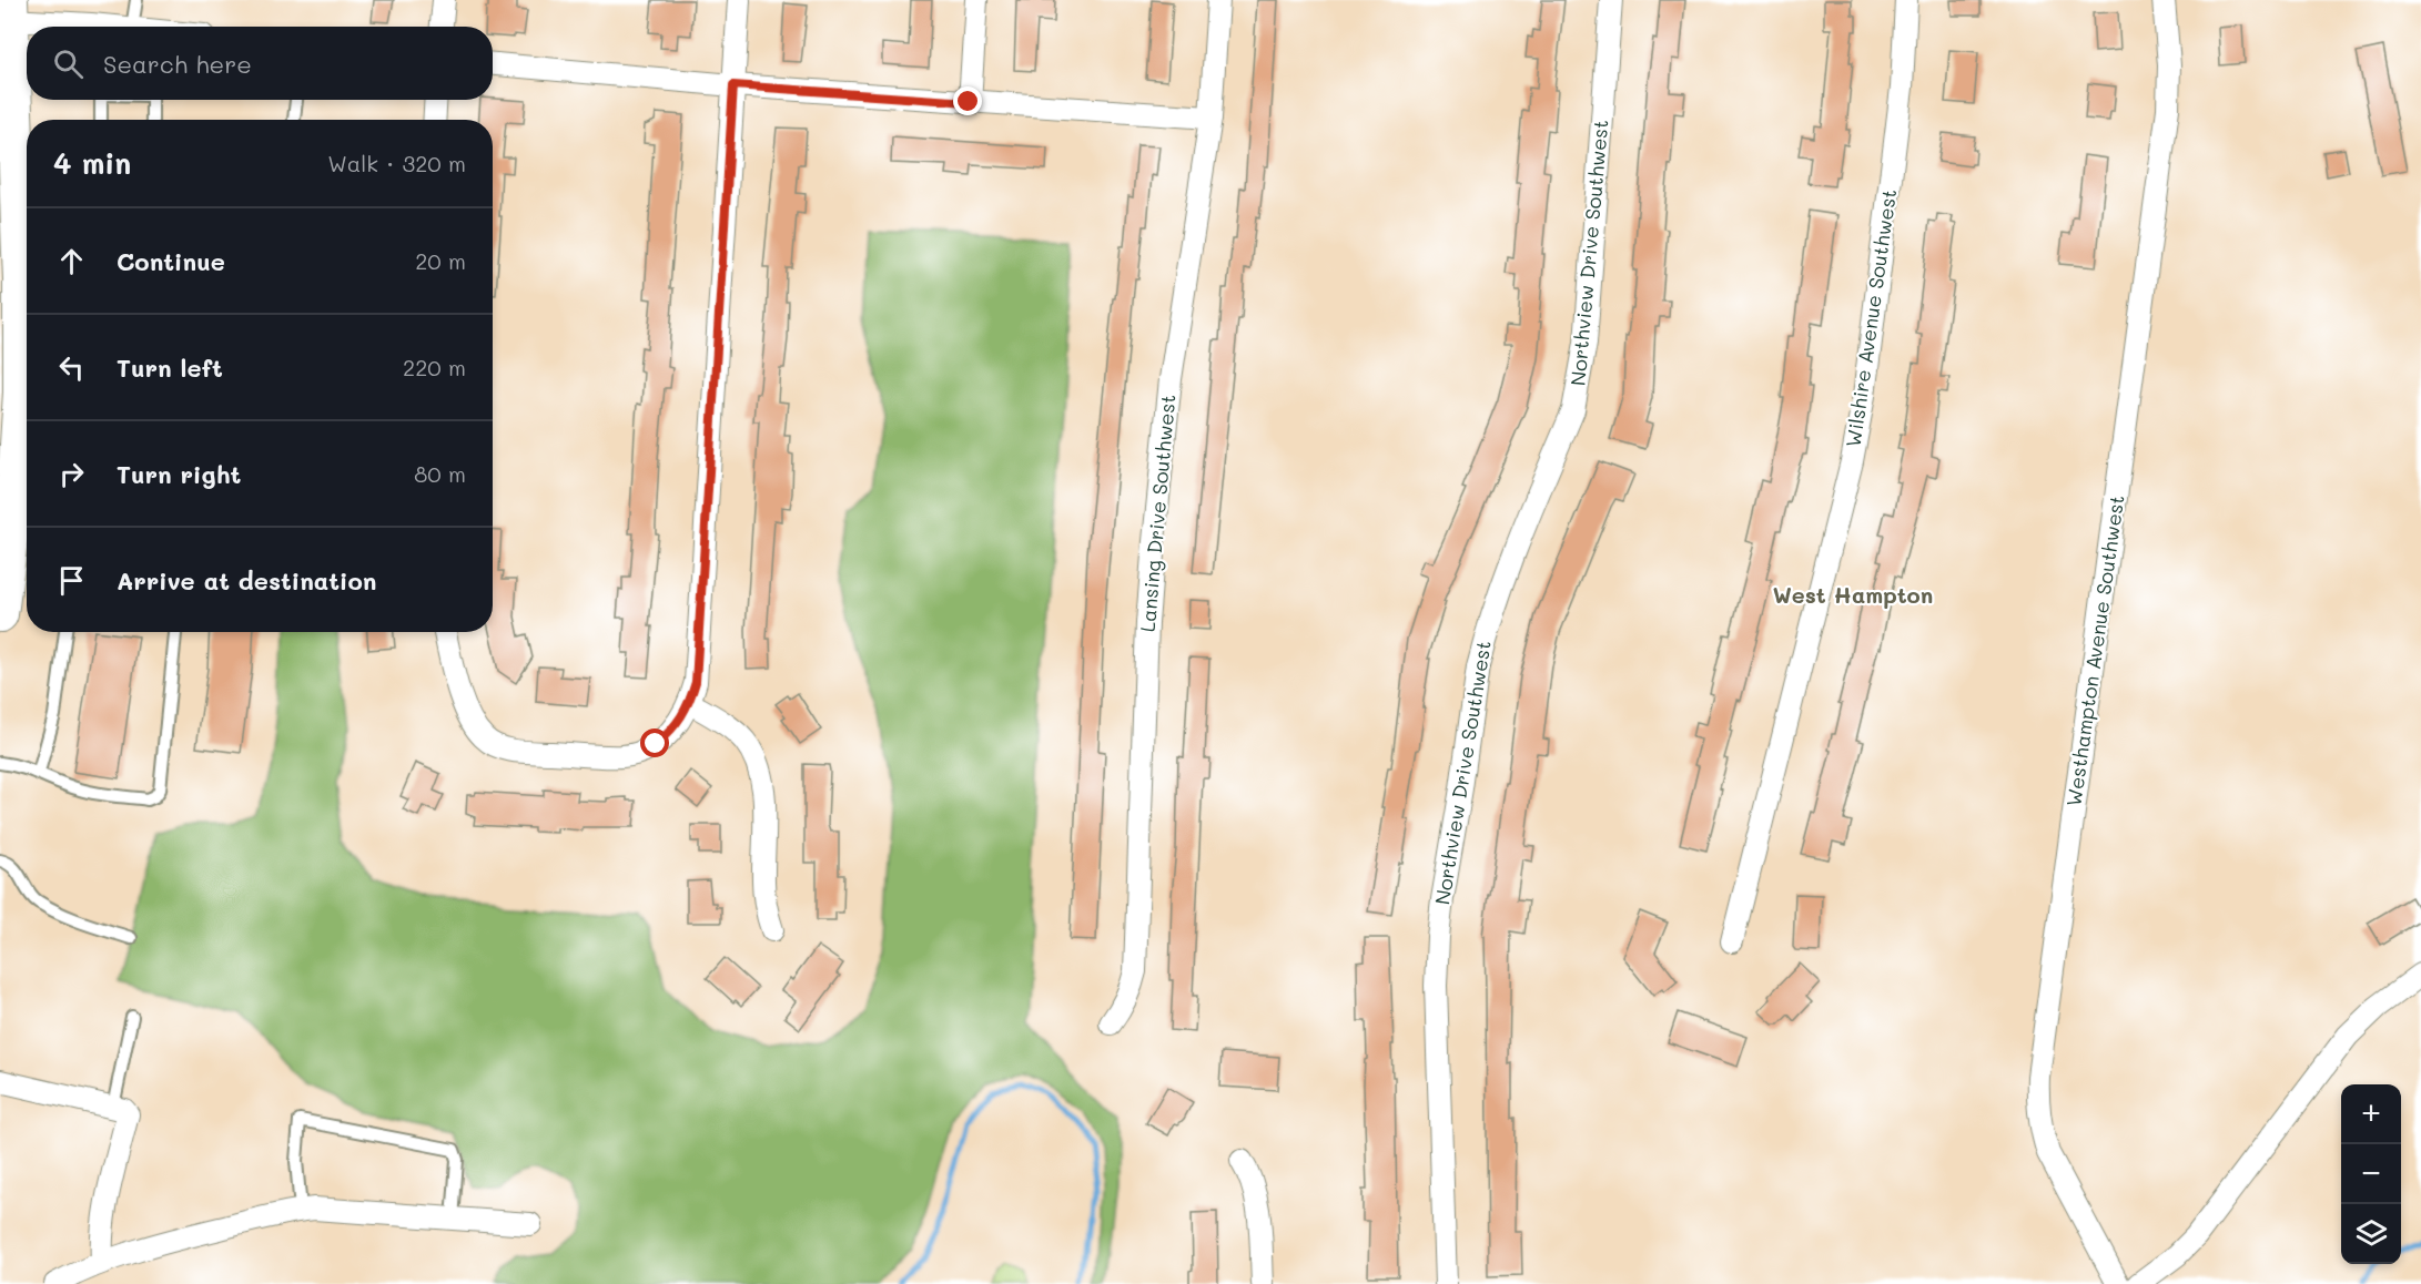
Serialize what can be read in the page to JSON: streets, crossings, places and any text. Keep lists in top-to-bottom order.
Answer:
{
  "streets": {
    "street": [
      "Northview Drive Southwest",
      "Wilshire Avenue Southwest",
      "Lansing Drive Southwest",
      "Westhampton Avenue Southwest"
    ]
  },
  "districts": ["West Hampton"],
  "page": {
    "search": "Search here",
    "heading": ["4 min", "Walk · 320 m"],
    "list": [
      ["Continue", "20 m"],
      ["Turn left", "220 m"],
      ["Turn right", "80 m"],
      "Arrive at destination"
    ],
    "map_buttons": ["+", "−"]
  }
}
